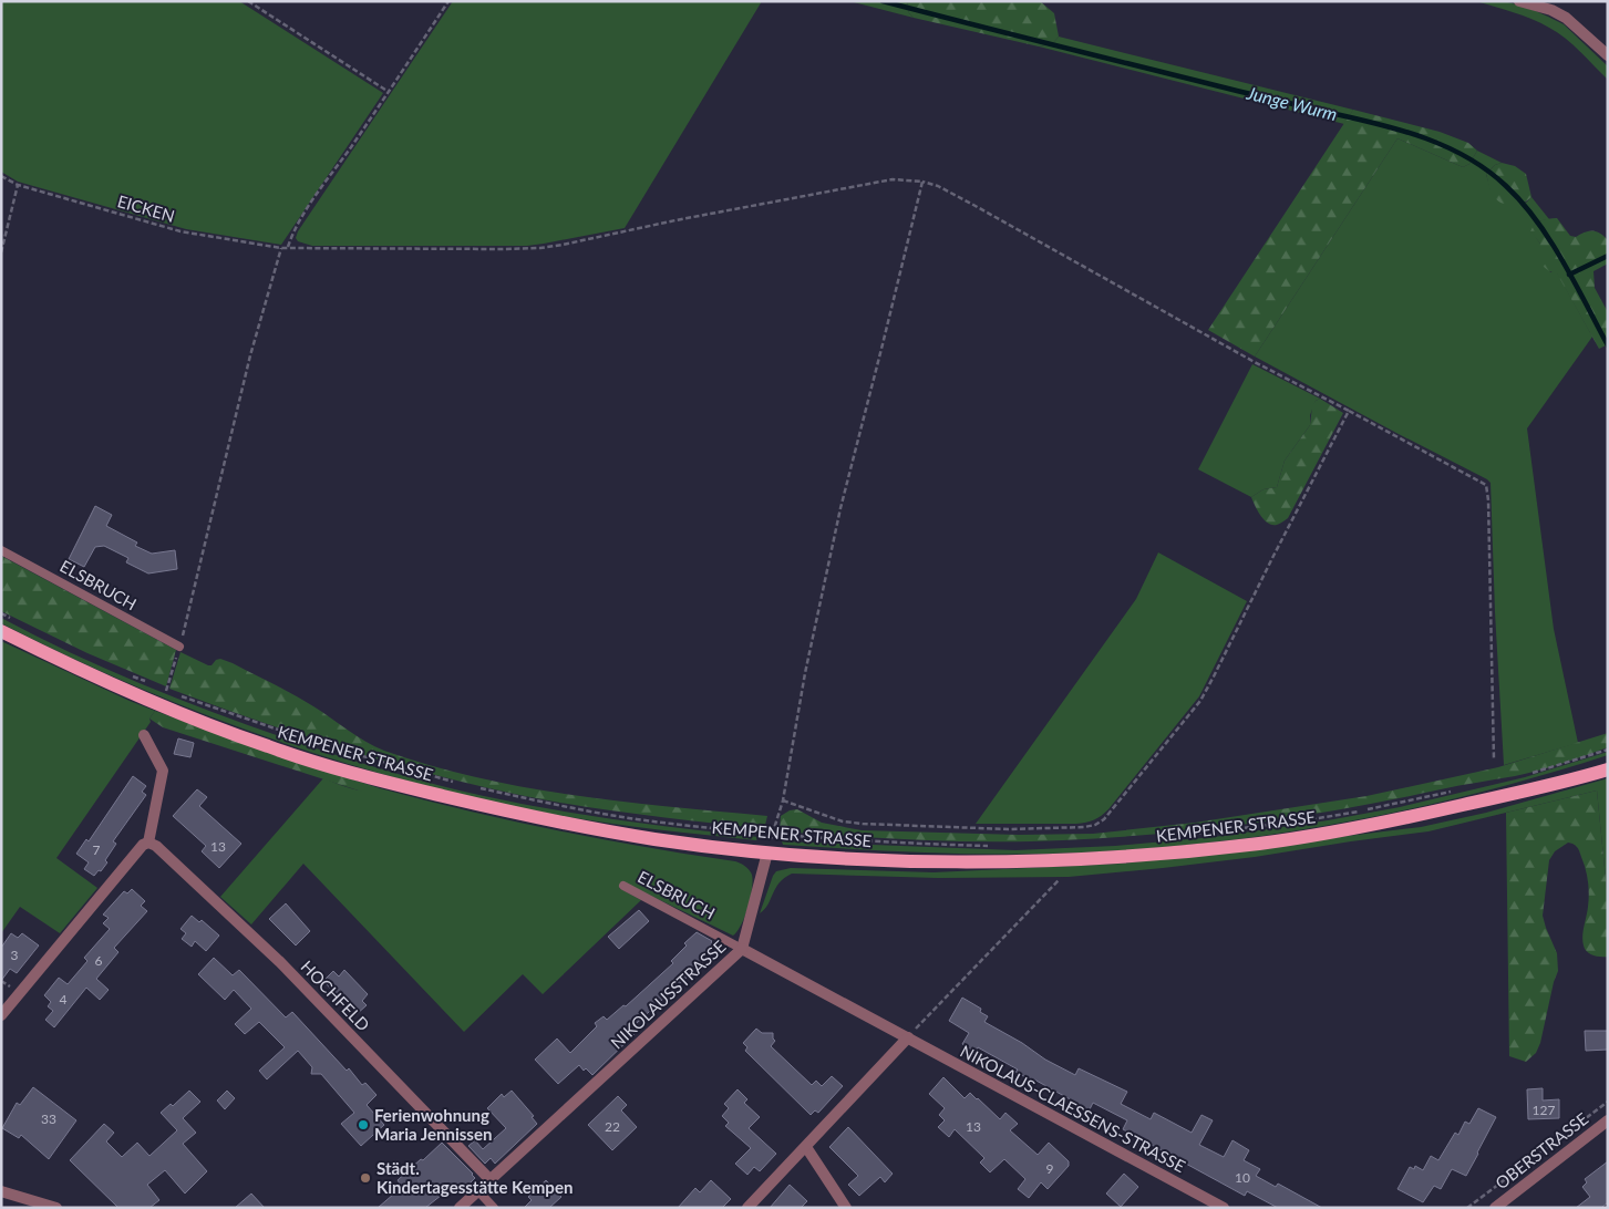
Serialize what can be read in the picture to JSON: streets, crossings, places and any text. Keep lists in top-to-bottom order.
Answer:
{
  "streets": {
    "main road": ["KEMPENER STRASSE"],
    "street": [
      "NIKOLAUSSTRASSE",
      "HOCHFELD",
      "NIKOLAUS-CLAESSENS-STRASSE",
      "OBERSTRASSE"
    ],
    "lane": ["ELSBRUCH"],
    "path": ["EICKEN"]
  },
  "crossings": [
    ["ELSBRUCH", "NIKOLAUSSTRASSE"],
    ["NIKOLAUSSTRASSE", "HOCHFELD"],
    ["NIKOLAUSSTRASSE", "NIKOLAUS-CLAESSENS-STRASSE"]
  ],
  "water": ["Junge Wurm"],
  "places": ["Ferienwohnung Maria Jennissen", "Städt. Kindertagesstätte Kempen"],
  "house_numbers": [
    "13",
    "7",
    "3",
    "6",
    "4",
    "127",
    "33",
    "22",
    "13",
    "9",
    "10"
  ]
}
